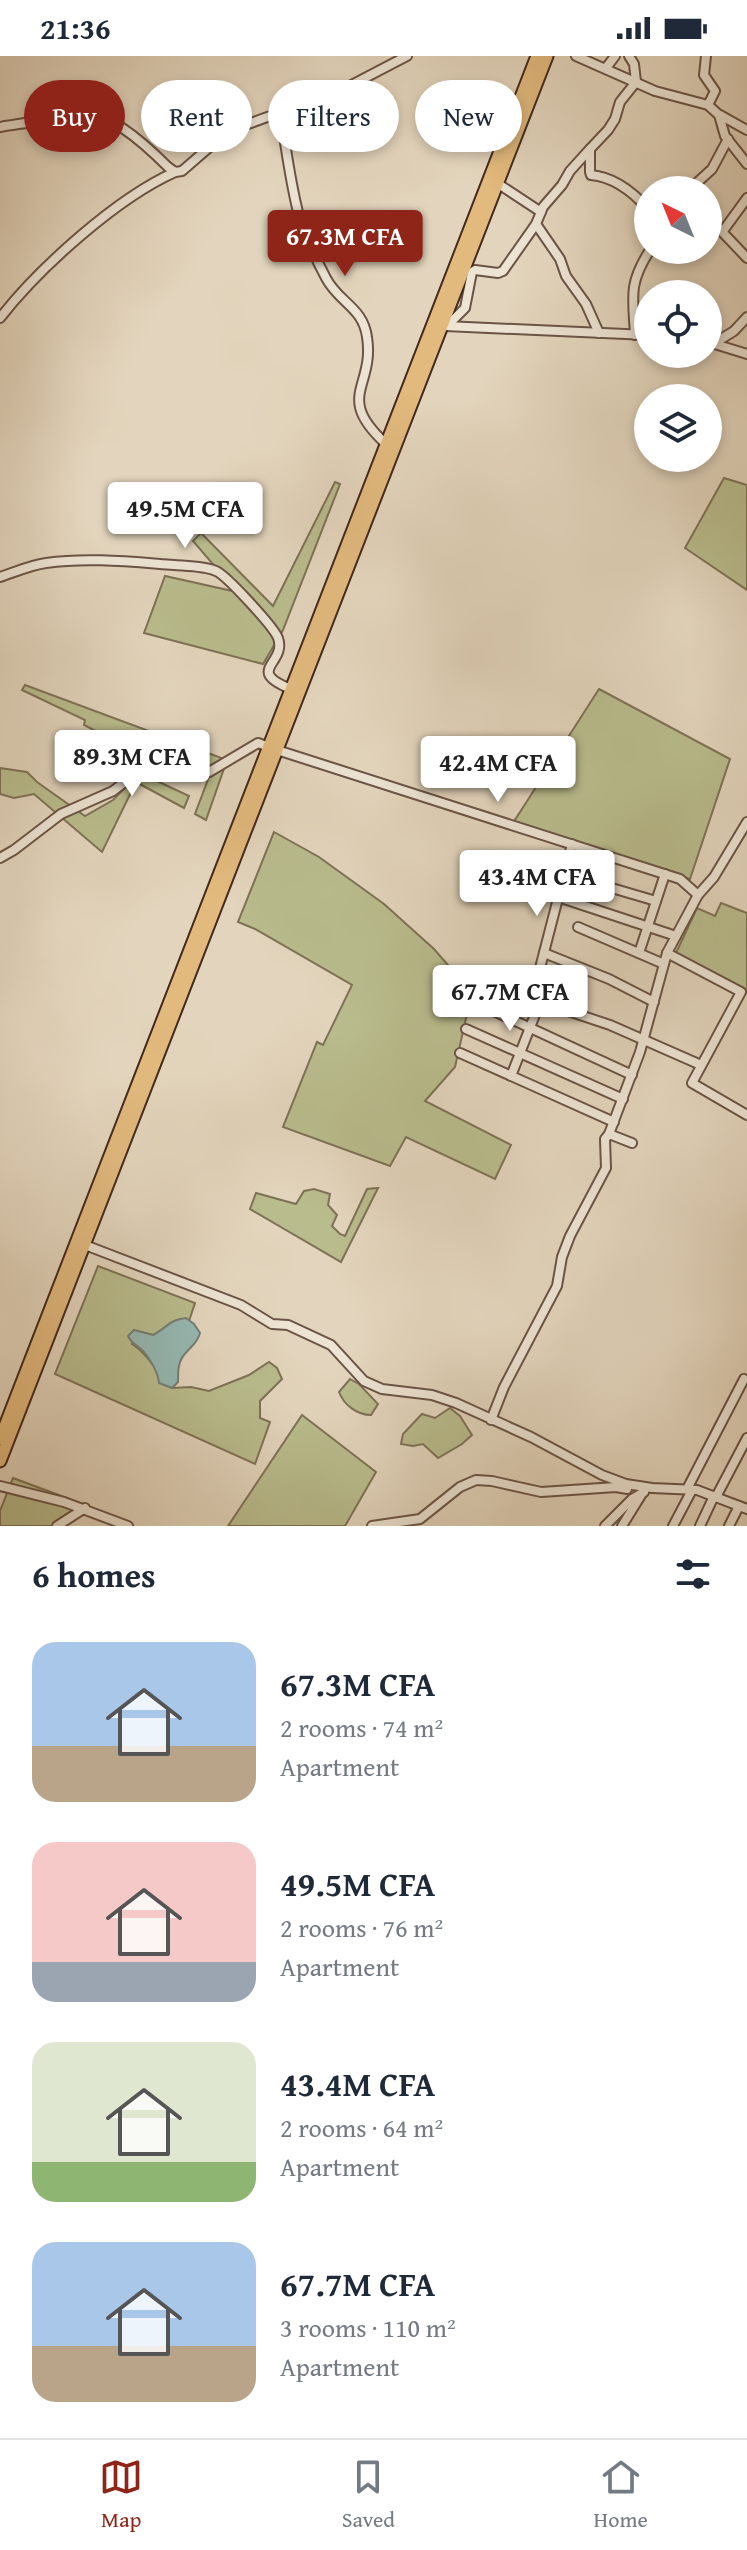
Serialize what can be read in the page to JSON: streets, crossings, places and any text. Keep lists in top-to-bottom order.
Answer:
{
  "north": "top left",
  "page": {
    "status": "21:36",
    "chip": [
      "Buy",
      "Rent",
      "Filters",
      "New"
    ],
    "price": [
      "67.3M CFA",
      "49.5M CFA",
      "89.3M CFA",
      "42.4M CFA",
      "43.4M CFA",
      "67.7M CFA"
    ],
    "heading": "6 homes",
    "list": [
      {
        "name": "67.3M CFA",
        "note": "2 rooms · 74 m² · Apartment"
      },
      {
        "name": "49.5M CFA",
        "note": "2 rooms · 76 m² · Apartment"
      },
      {
        "name": "43.4M CFA",
        "note": "2 rooms · 64 m² · Apartment"
      },
      {
        "name": "67.7M CFA",
        "note": "3 rooms · 110 m² · Apartment"
      }
    ],
    "tabs": ["Map", "Saved", "Home"]
  }
}
